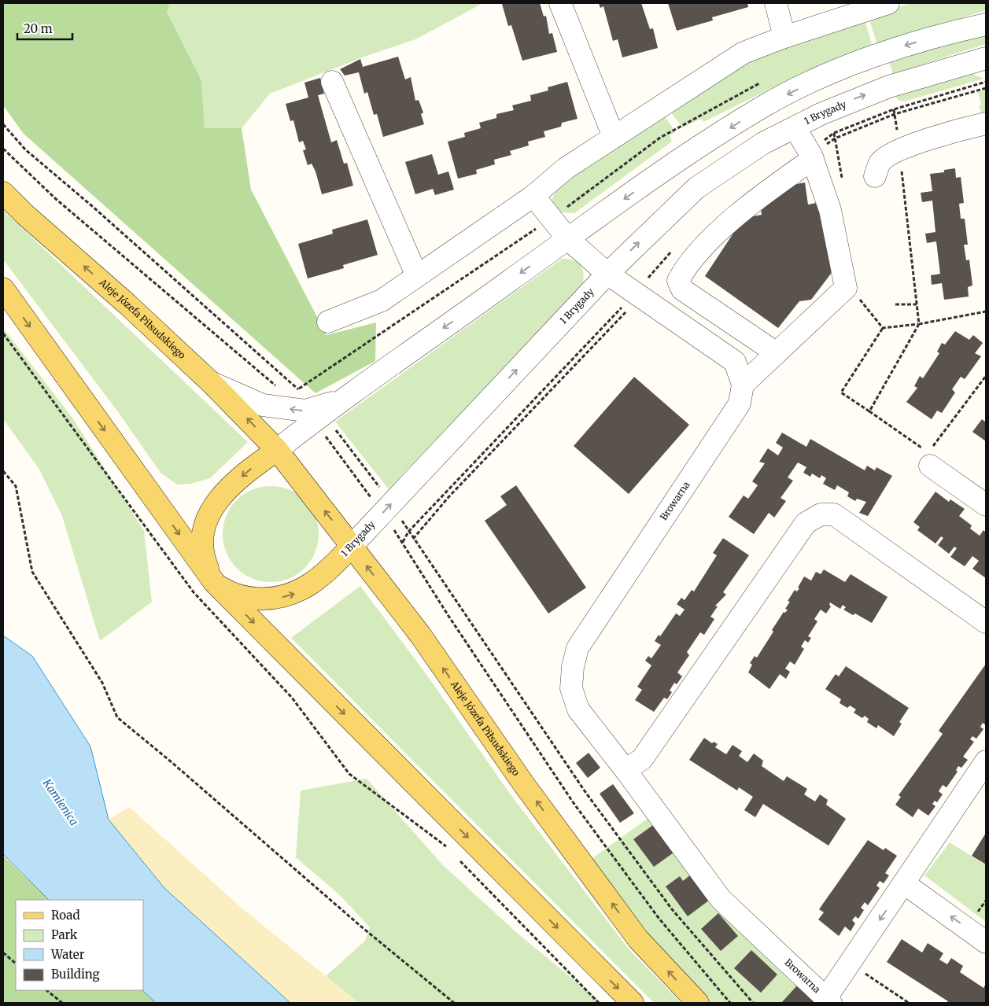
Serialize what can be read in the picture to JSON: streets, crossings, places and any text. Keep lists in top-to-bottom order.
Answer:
{
  "streets": {
    "main road": ["1 Brygady", "Aleje Józefa Piłsudskiego"],
    "street": ["Browarna"]
  },
  "crossings": [
    ["1 Brygady", "Aleje Józefa Piłsudskiego"],
    ["1 Brygady", "Browarna"]
  ],
  "water": ["Kamienica"],
  "legend": [
    "Road",
    "Park",
    "Water",
    "Building"
  ],
  "scale_bar": "20 m"
}
